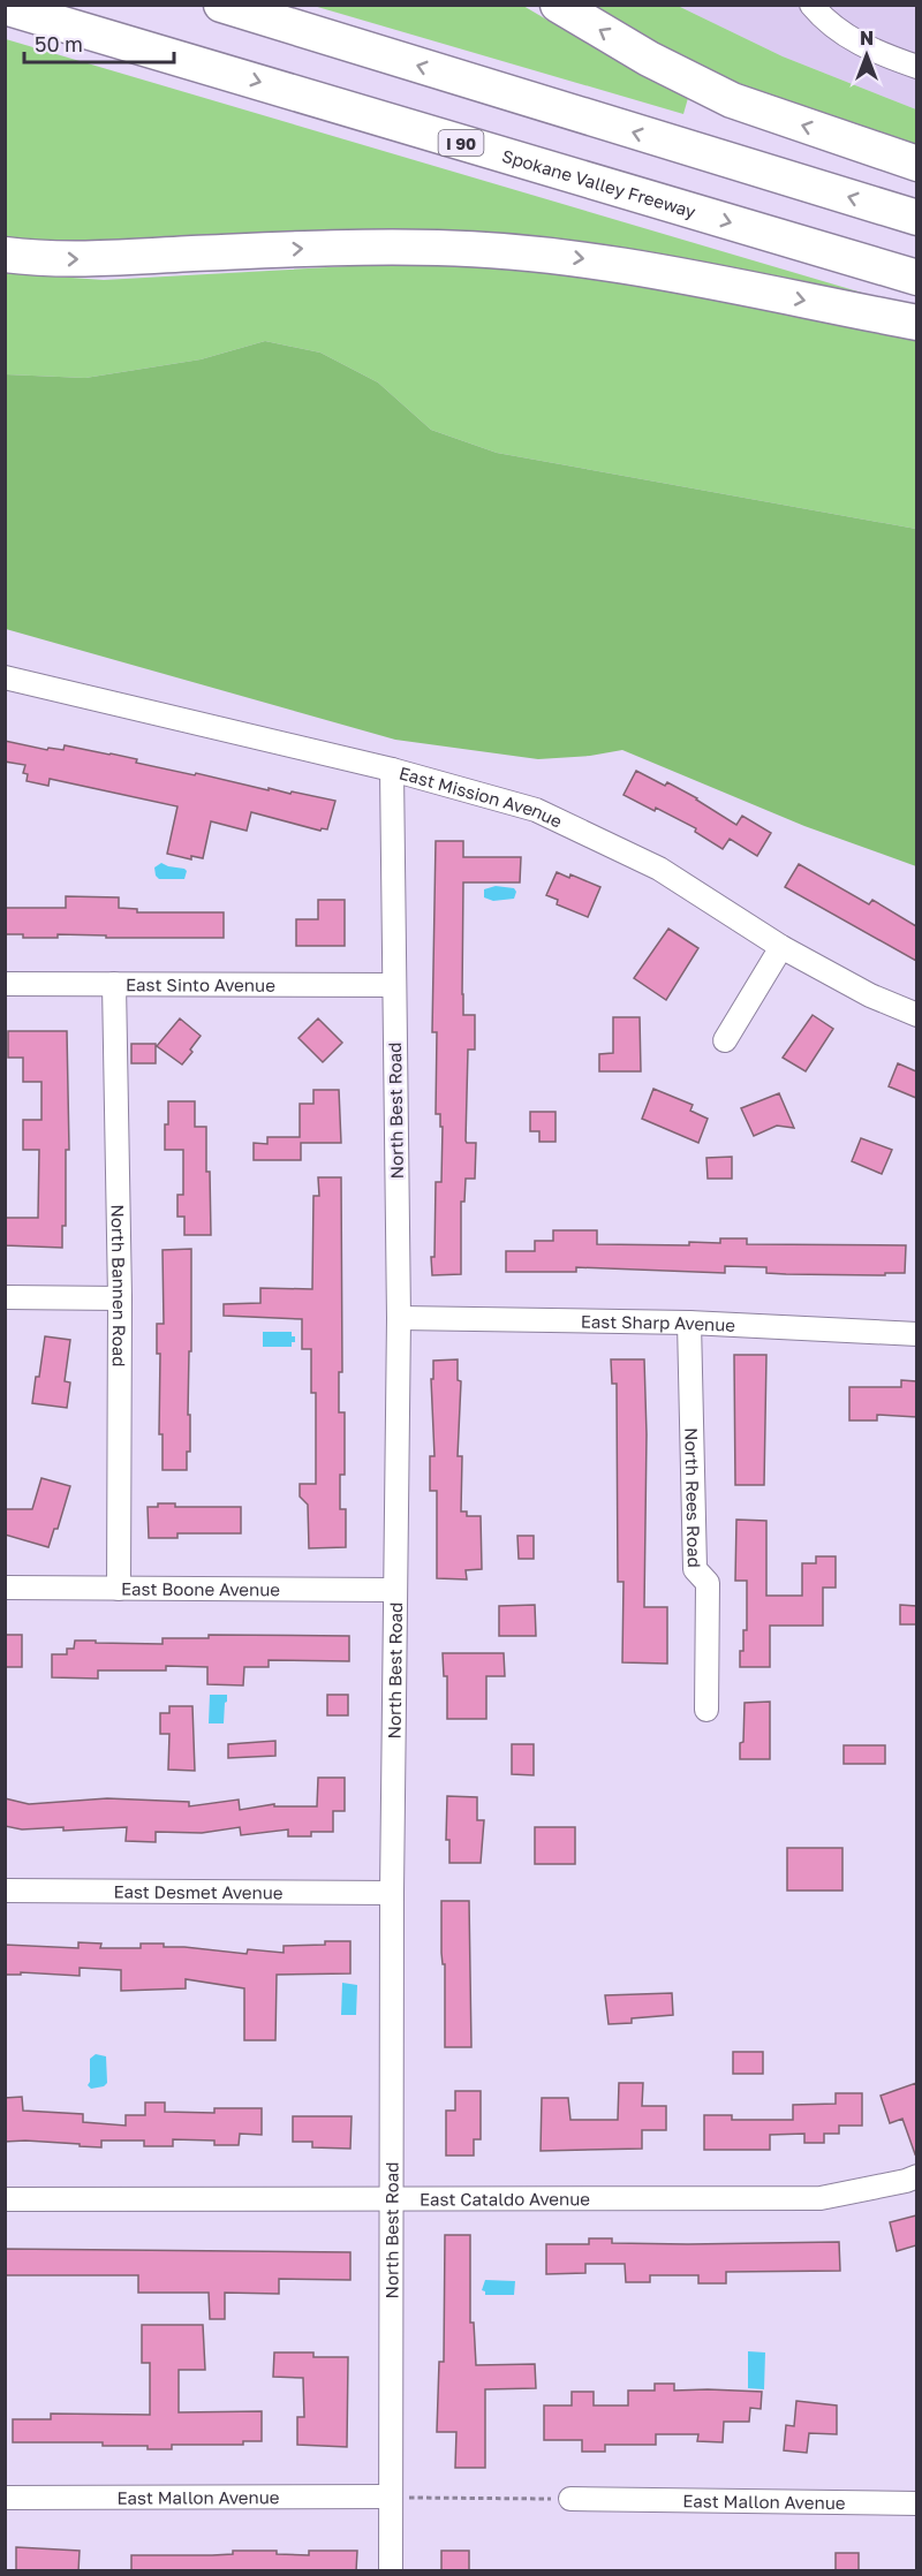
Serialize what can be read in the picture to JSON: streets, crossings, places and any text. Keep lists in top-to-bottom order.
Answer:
{
  "streets": {
    "highway": ["I 90", "Spokane Valley Freeway"],
    "street": [
      "East Mission Avenue",
      "East Sinto Avenue",
      "North Best Road",
      "North Bannen Road",
      "East Sharp Avenue",
      "North Rees Road",
      "East Boone Avenue",
      "East Desmet Avenue",
      "East Cataldo Avenue",
      "East Mallon Avenue"
    ]
  },
  "crossings": [
    ["East Mission Avenue", "North Best Road"],
    ["East Sinto Avenue", "North Best Road"],
    ["East Sinto Avenue", "North Bannen Road"],
    ["North Best Road", "East Sharp Avenue"],
    ["North Best Road", "East Boone Avenue"],
    ["North Best Road", "East Desmet Avenue"],
    ["North Best Road", "East Cataldo Avenue"],
    ["North Best Road", "East Mallon Avenue"],
    ["North Bannen Road", "East Boone Avenue"],
    ["East Sharp Avenue", "North Rees Road"]
  ],
  "scale_bar": "50 m",
  "north": "top"
}
